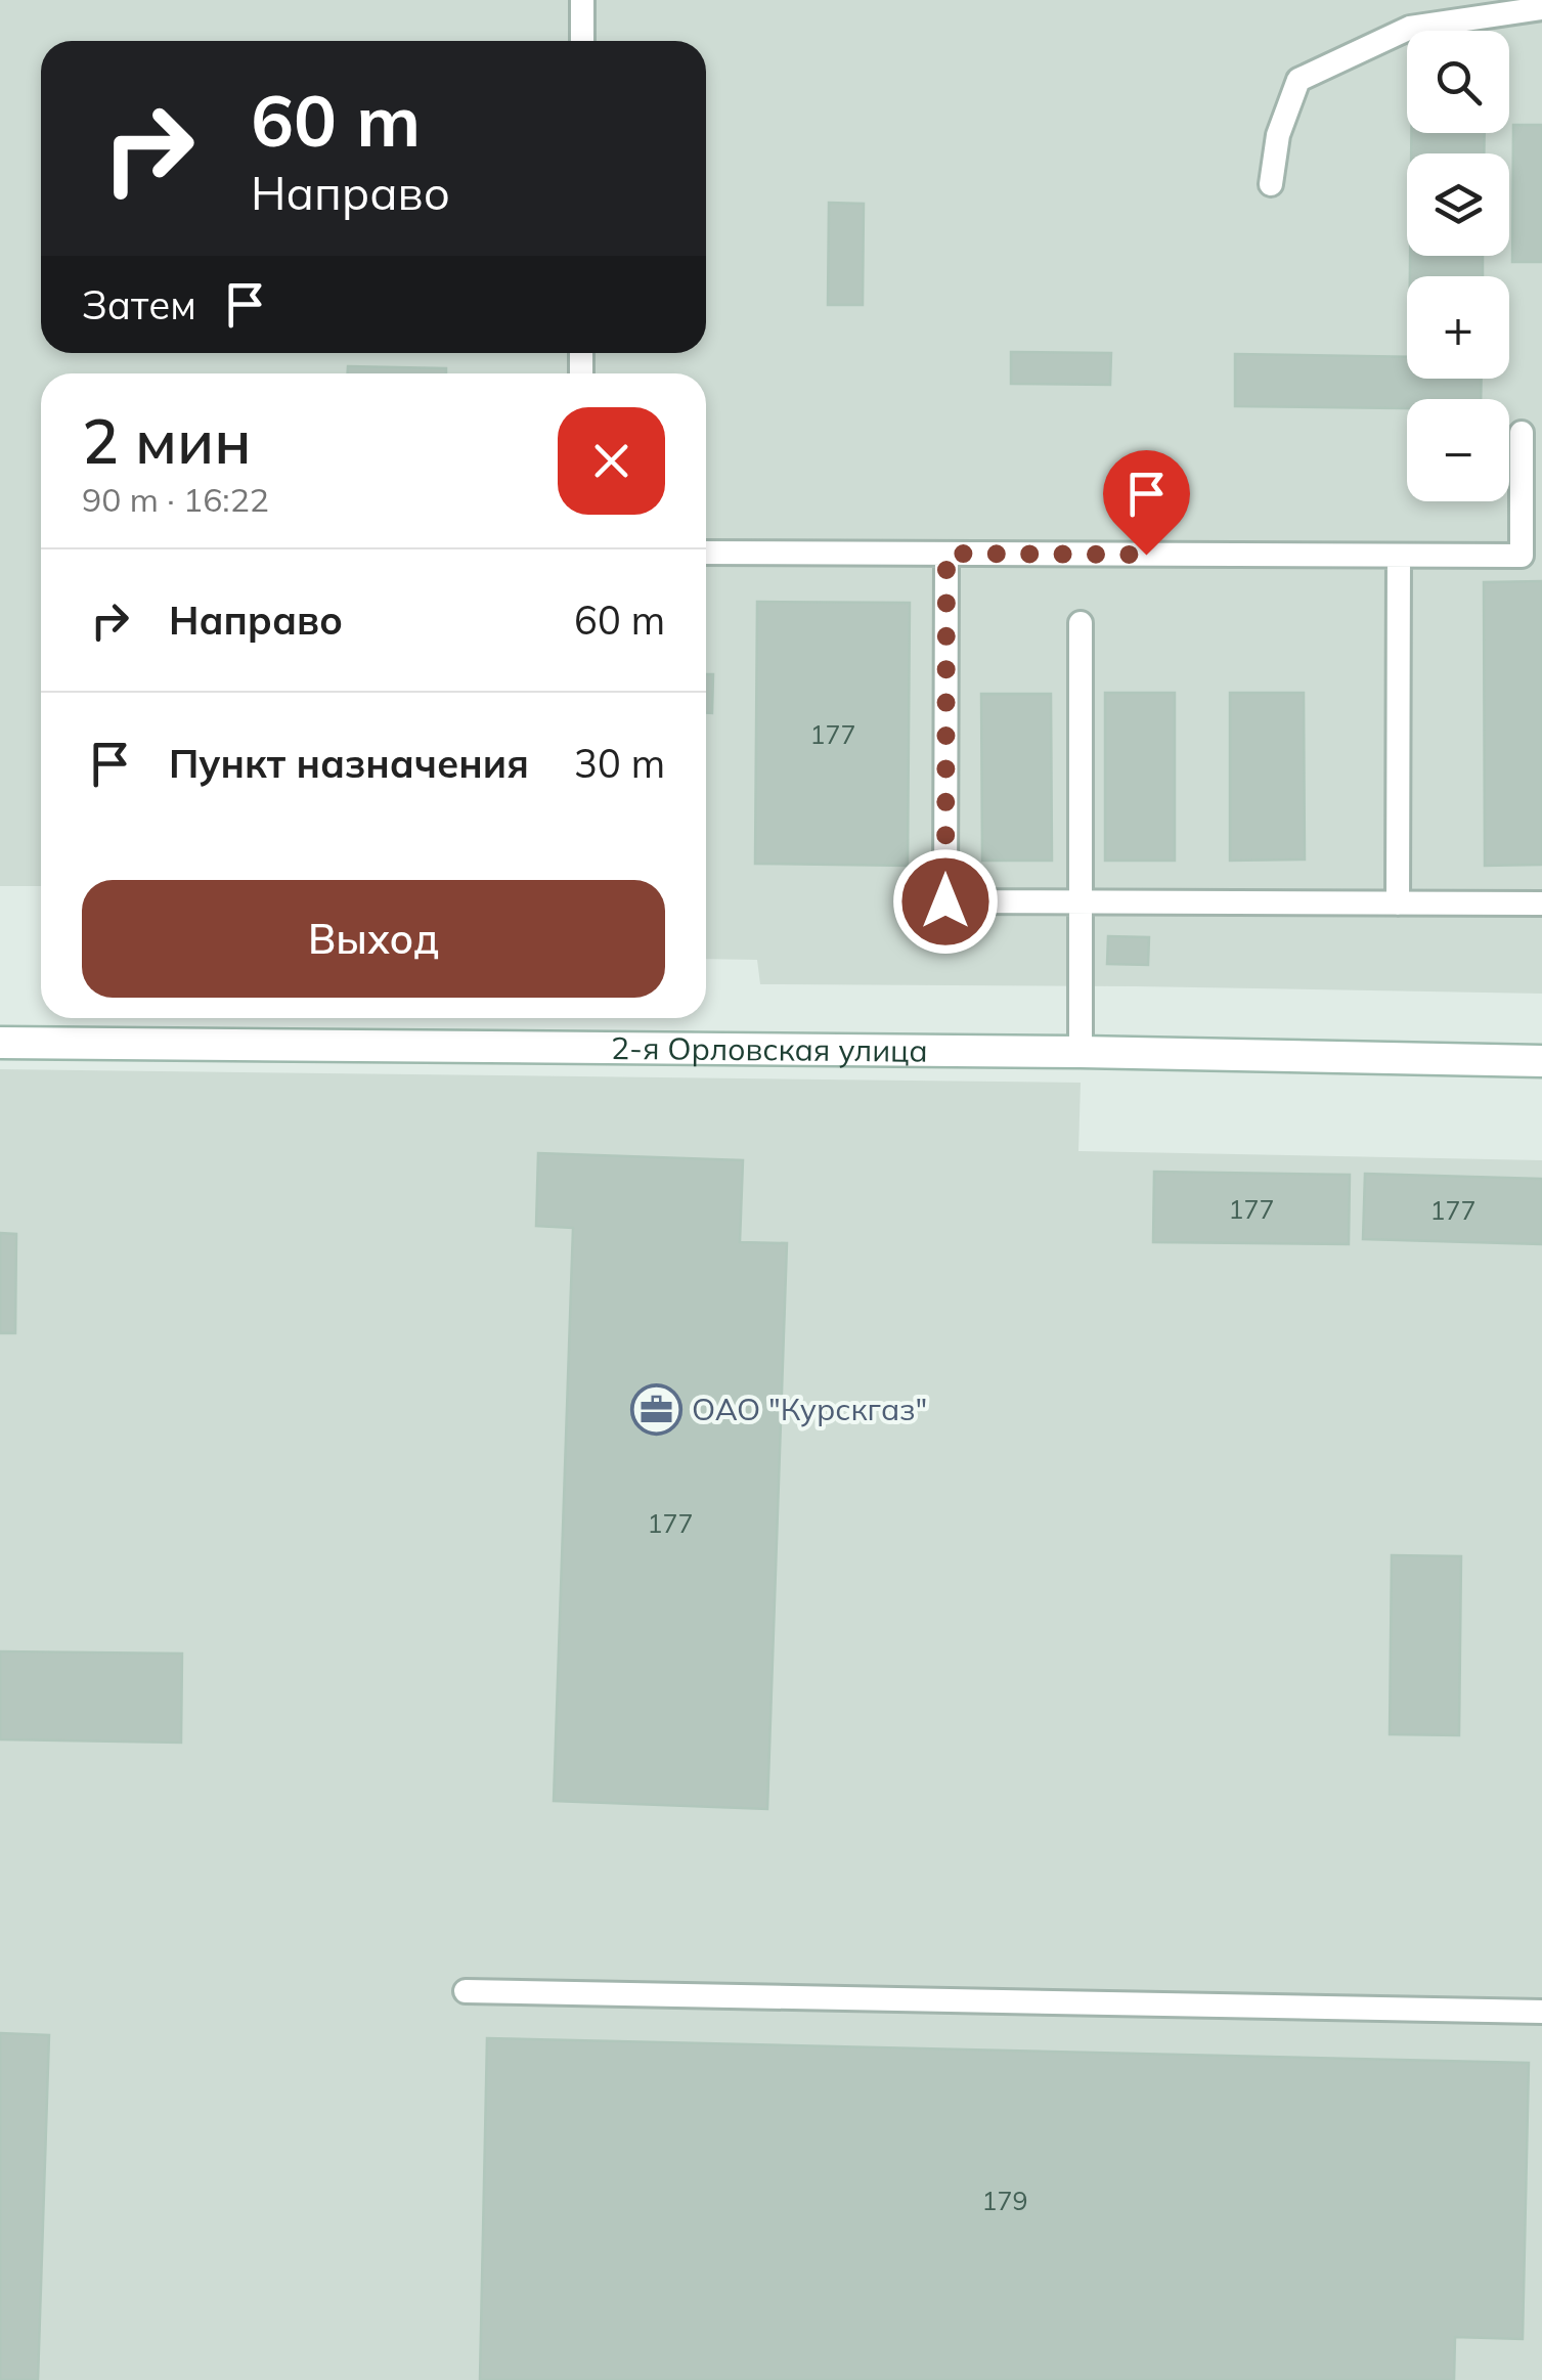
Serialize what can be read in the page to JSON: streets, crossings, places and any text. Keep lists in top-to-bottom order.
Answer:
{
  "streets": {
    "street": ["2-я Орловская улица"]
  },
  "places": {
    "office": ["ОАО \"Курскгаз\""]
  },
  "house_numbers": [
    "177",
    "177",
    "177",
    "177",
    "179"
  ],
  "page": {
    "map_buttons": ["+", "−"],
    "turn": ["60 m", "Направо"],
    "then": "Затем",
    "heading": ["2 мин", "90 m · 16:22"],
    "list": [
      {
        "name": "Направо",
        "value": "60 m"
      },
      {
        "name": "Пункт назначения",
        "value": "30 m"
      }
    ],
    "buttons": "Выход"
  }
}
